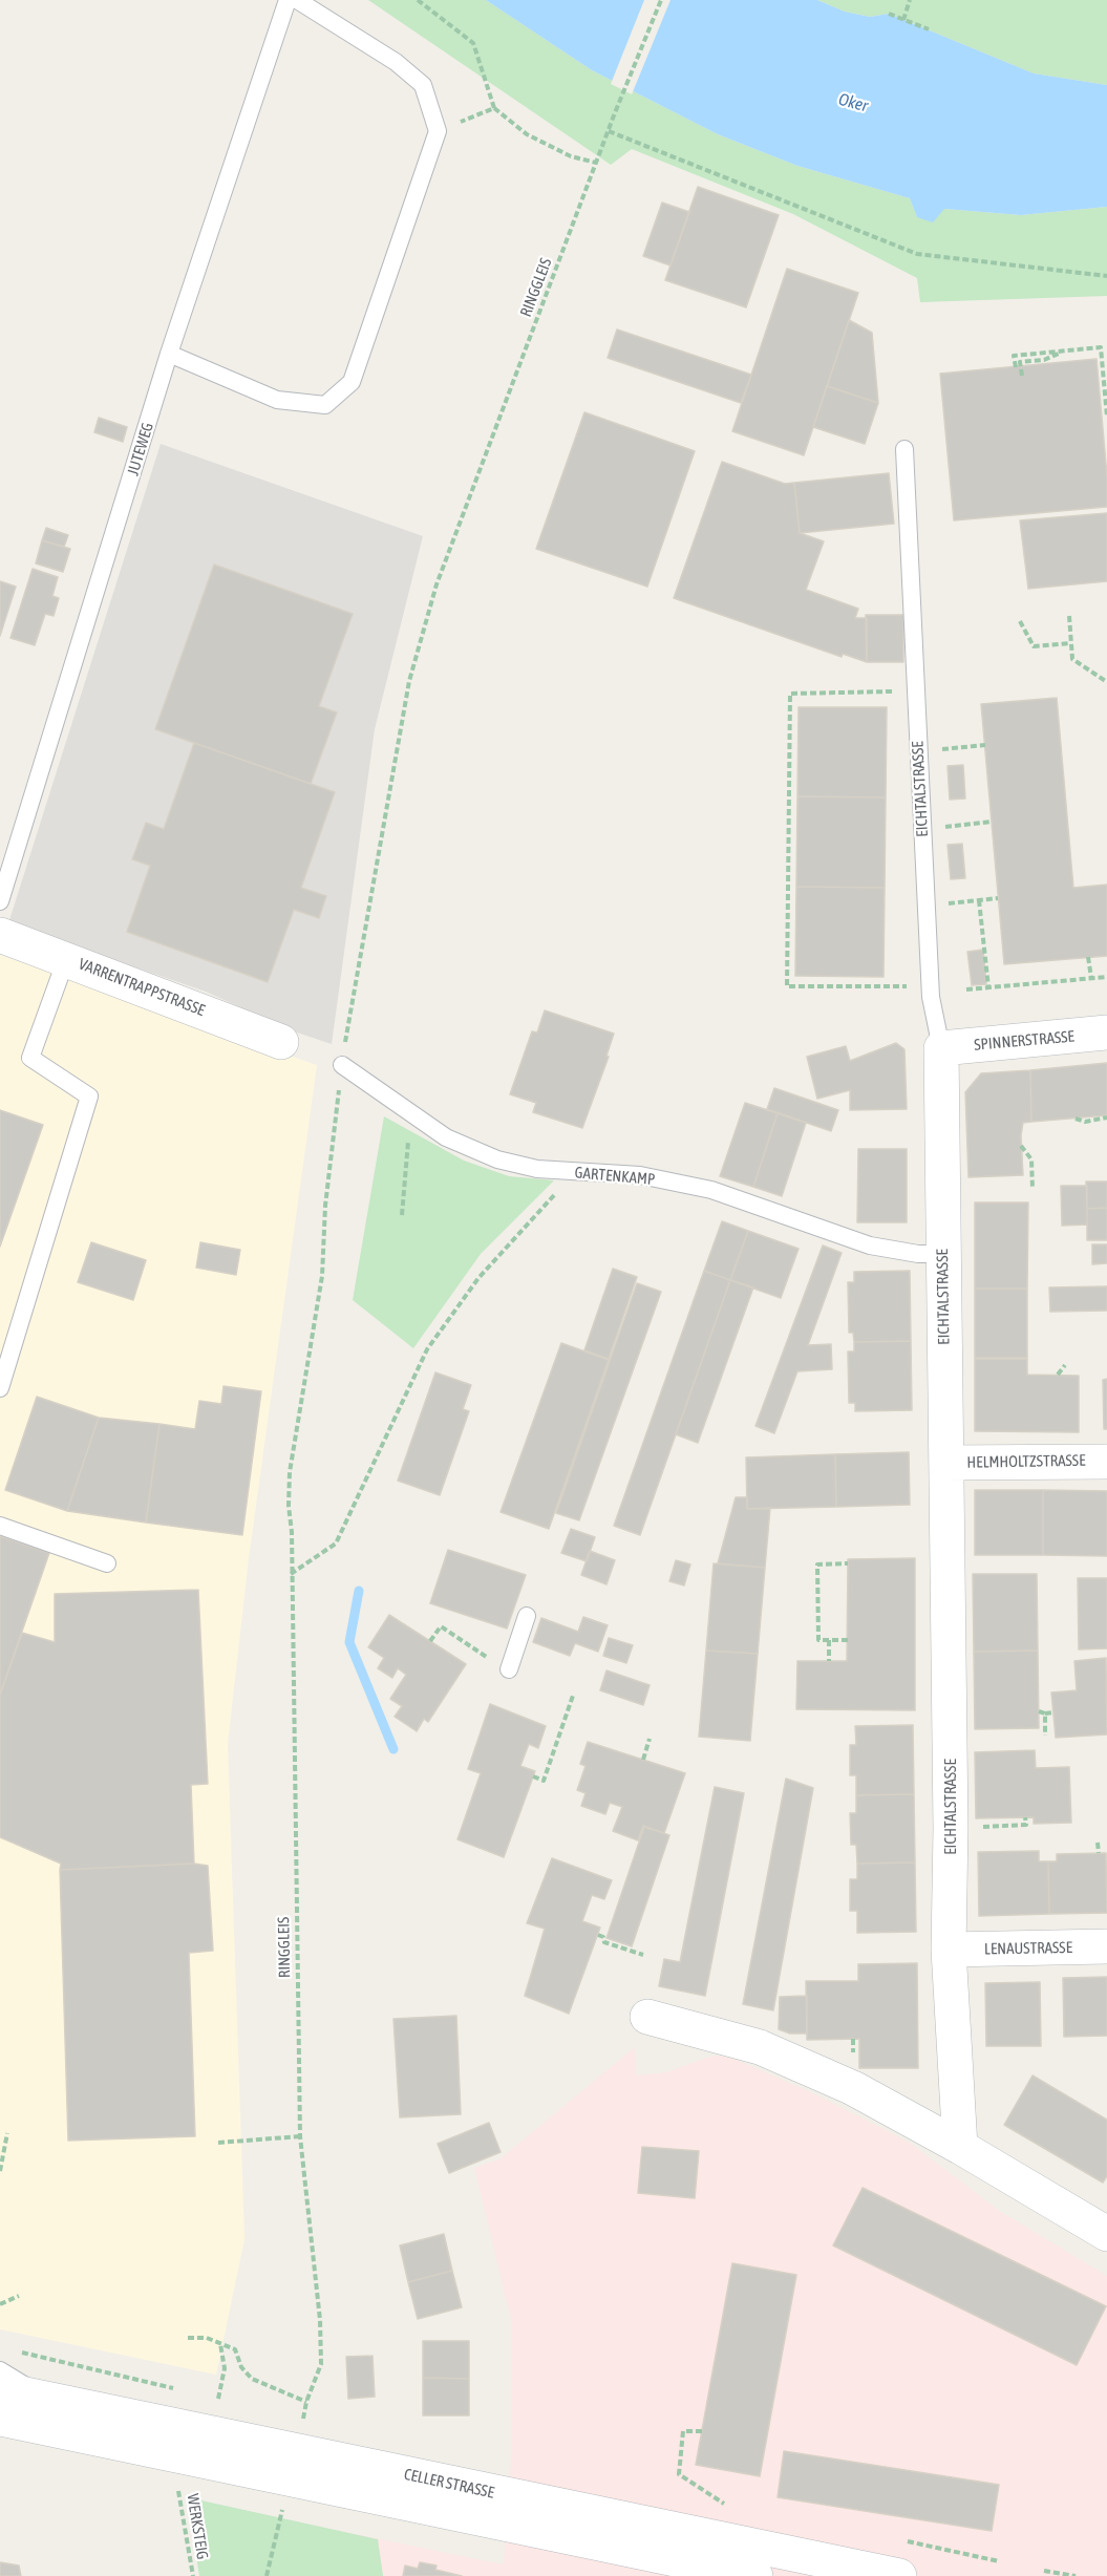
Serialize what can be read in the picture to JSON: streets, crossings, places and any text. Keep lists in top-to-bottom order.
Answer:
{
  "streets": {
    "street": [
      "EICHTALSTRASSE",
      "VARRENTRAPPSTRASSE",
      "SPINNERSTRASSE",
      "HELMHOLTZSTRASSE",
      "LENAUSTRASSE",
      "CELLER STRASSE"
    ],
    "lane": ["JUTEWEG", "GARTENKAMP"],
    "path": ["RINGGLEIS", "WERKSTEIG"]
  },
  "crossings": [
    ["RINGGLEIS", "GARTENKAMP"],
    ["EICHTALSTRASSE", "SPINNERSTRASSE"],
    ["EICHTALSTRASSE", "GARTENKAMP"],
    ["EICHTALSTRASSE", "HELMHOLTZSTRASSE"],
    ["EICHTALSTRASSE", "LENAUSTRASSE"]
  ],
  "water": ["Oker"]
}
